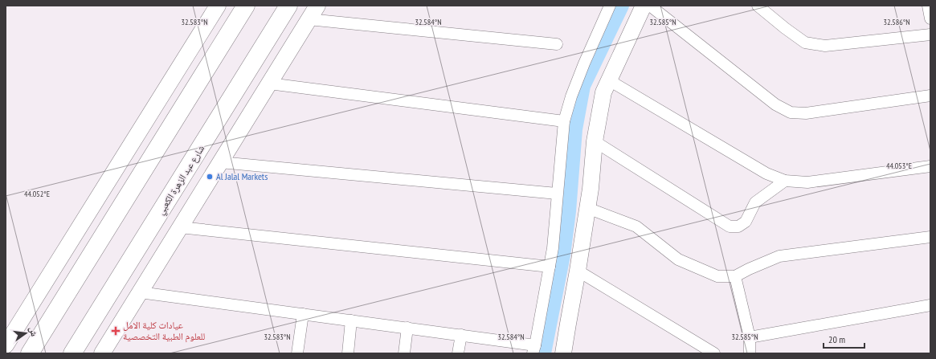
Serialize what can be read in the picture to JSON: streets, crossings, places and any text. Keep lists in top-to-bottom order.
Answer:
{
  "streets": {
    "main road": ["شارع عبد الزهرة الكعبي"]
  },
  "places": {
    "other": ["Al Jalal Markets"],
    "health": ["عيادات كلية الامل للعلوم الطبية التخصصية"]
  },
  "scale_bar": "20 m",
  "north": "right",
  "coordinates": [
    "32.583°N",
    "32.584°N",
    "32.585°N",
    "32.586°N",
    "44.053°E",
    "44.052°E"
  ]
}
